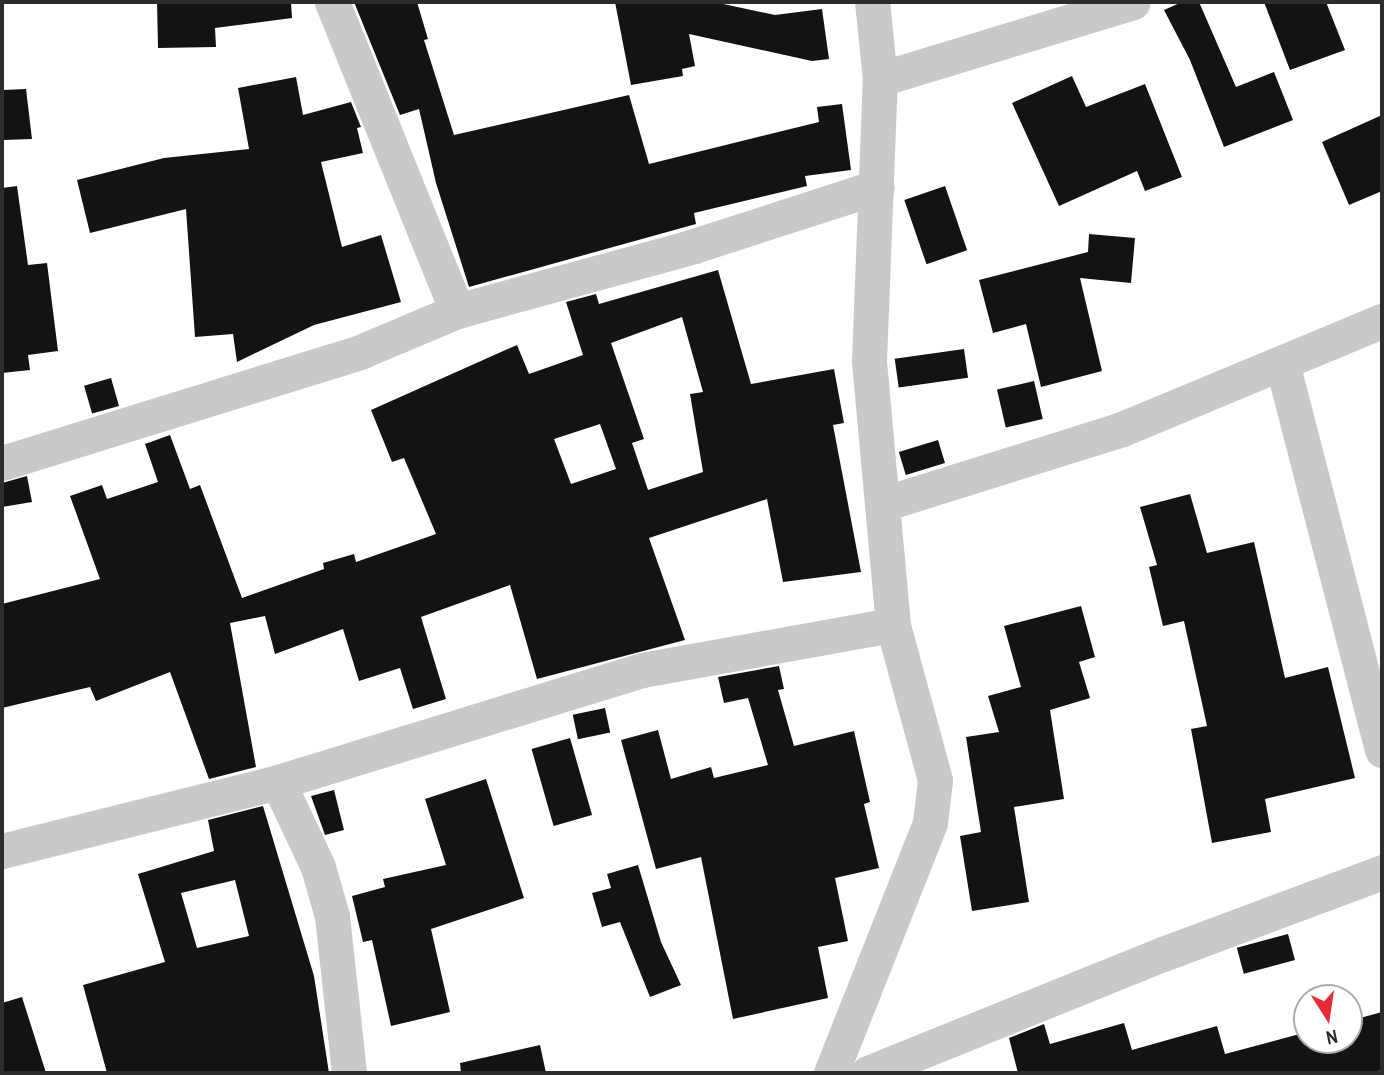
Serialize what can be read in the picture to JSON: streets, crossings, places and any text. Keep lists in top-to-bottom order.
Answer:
{
  "north": "bottom"
}
